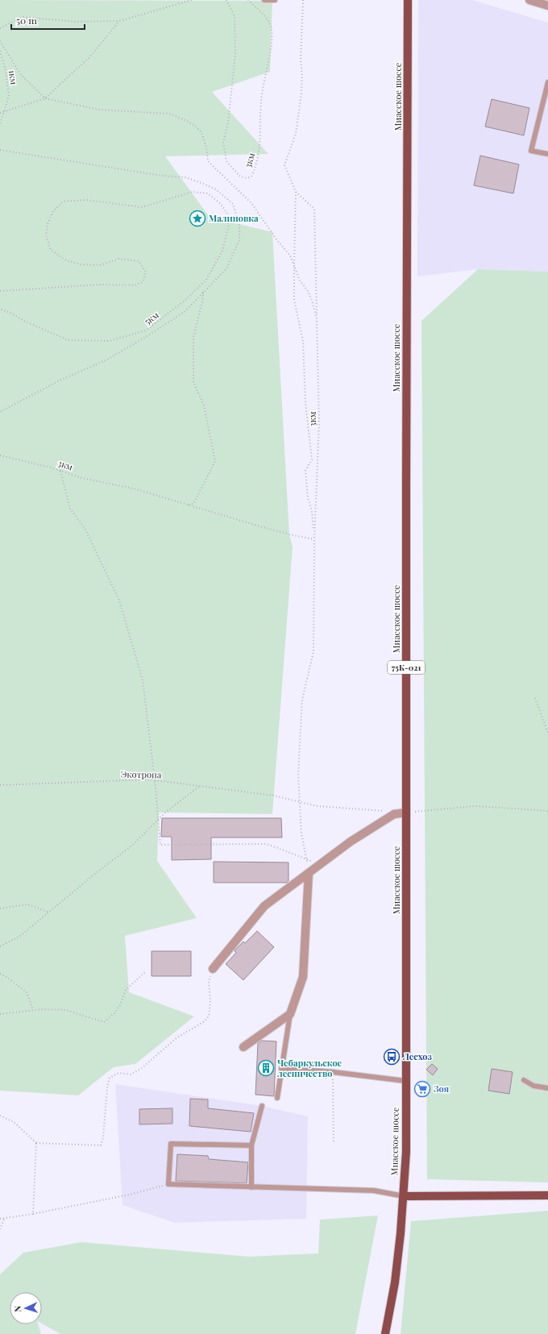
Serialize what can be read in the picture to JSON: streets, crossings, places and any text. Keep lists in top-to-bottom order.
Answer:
{
  "streets": {
    "main road": ["Миасское шоссе", "75К-021"],
    "path": [
      "1км",
      "3км",
      "5км",
      "Экотропа"
    ]
  },
  "places": {
    "place": ["Малиновка"],
    "bus stop": ["Лесхоз"],
    "building": ["Чебаркульское лесничество"],
    "supermarket": ["Зоя"]
  },
  "scale_bar": "50 m",
  "north": "left"
}
